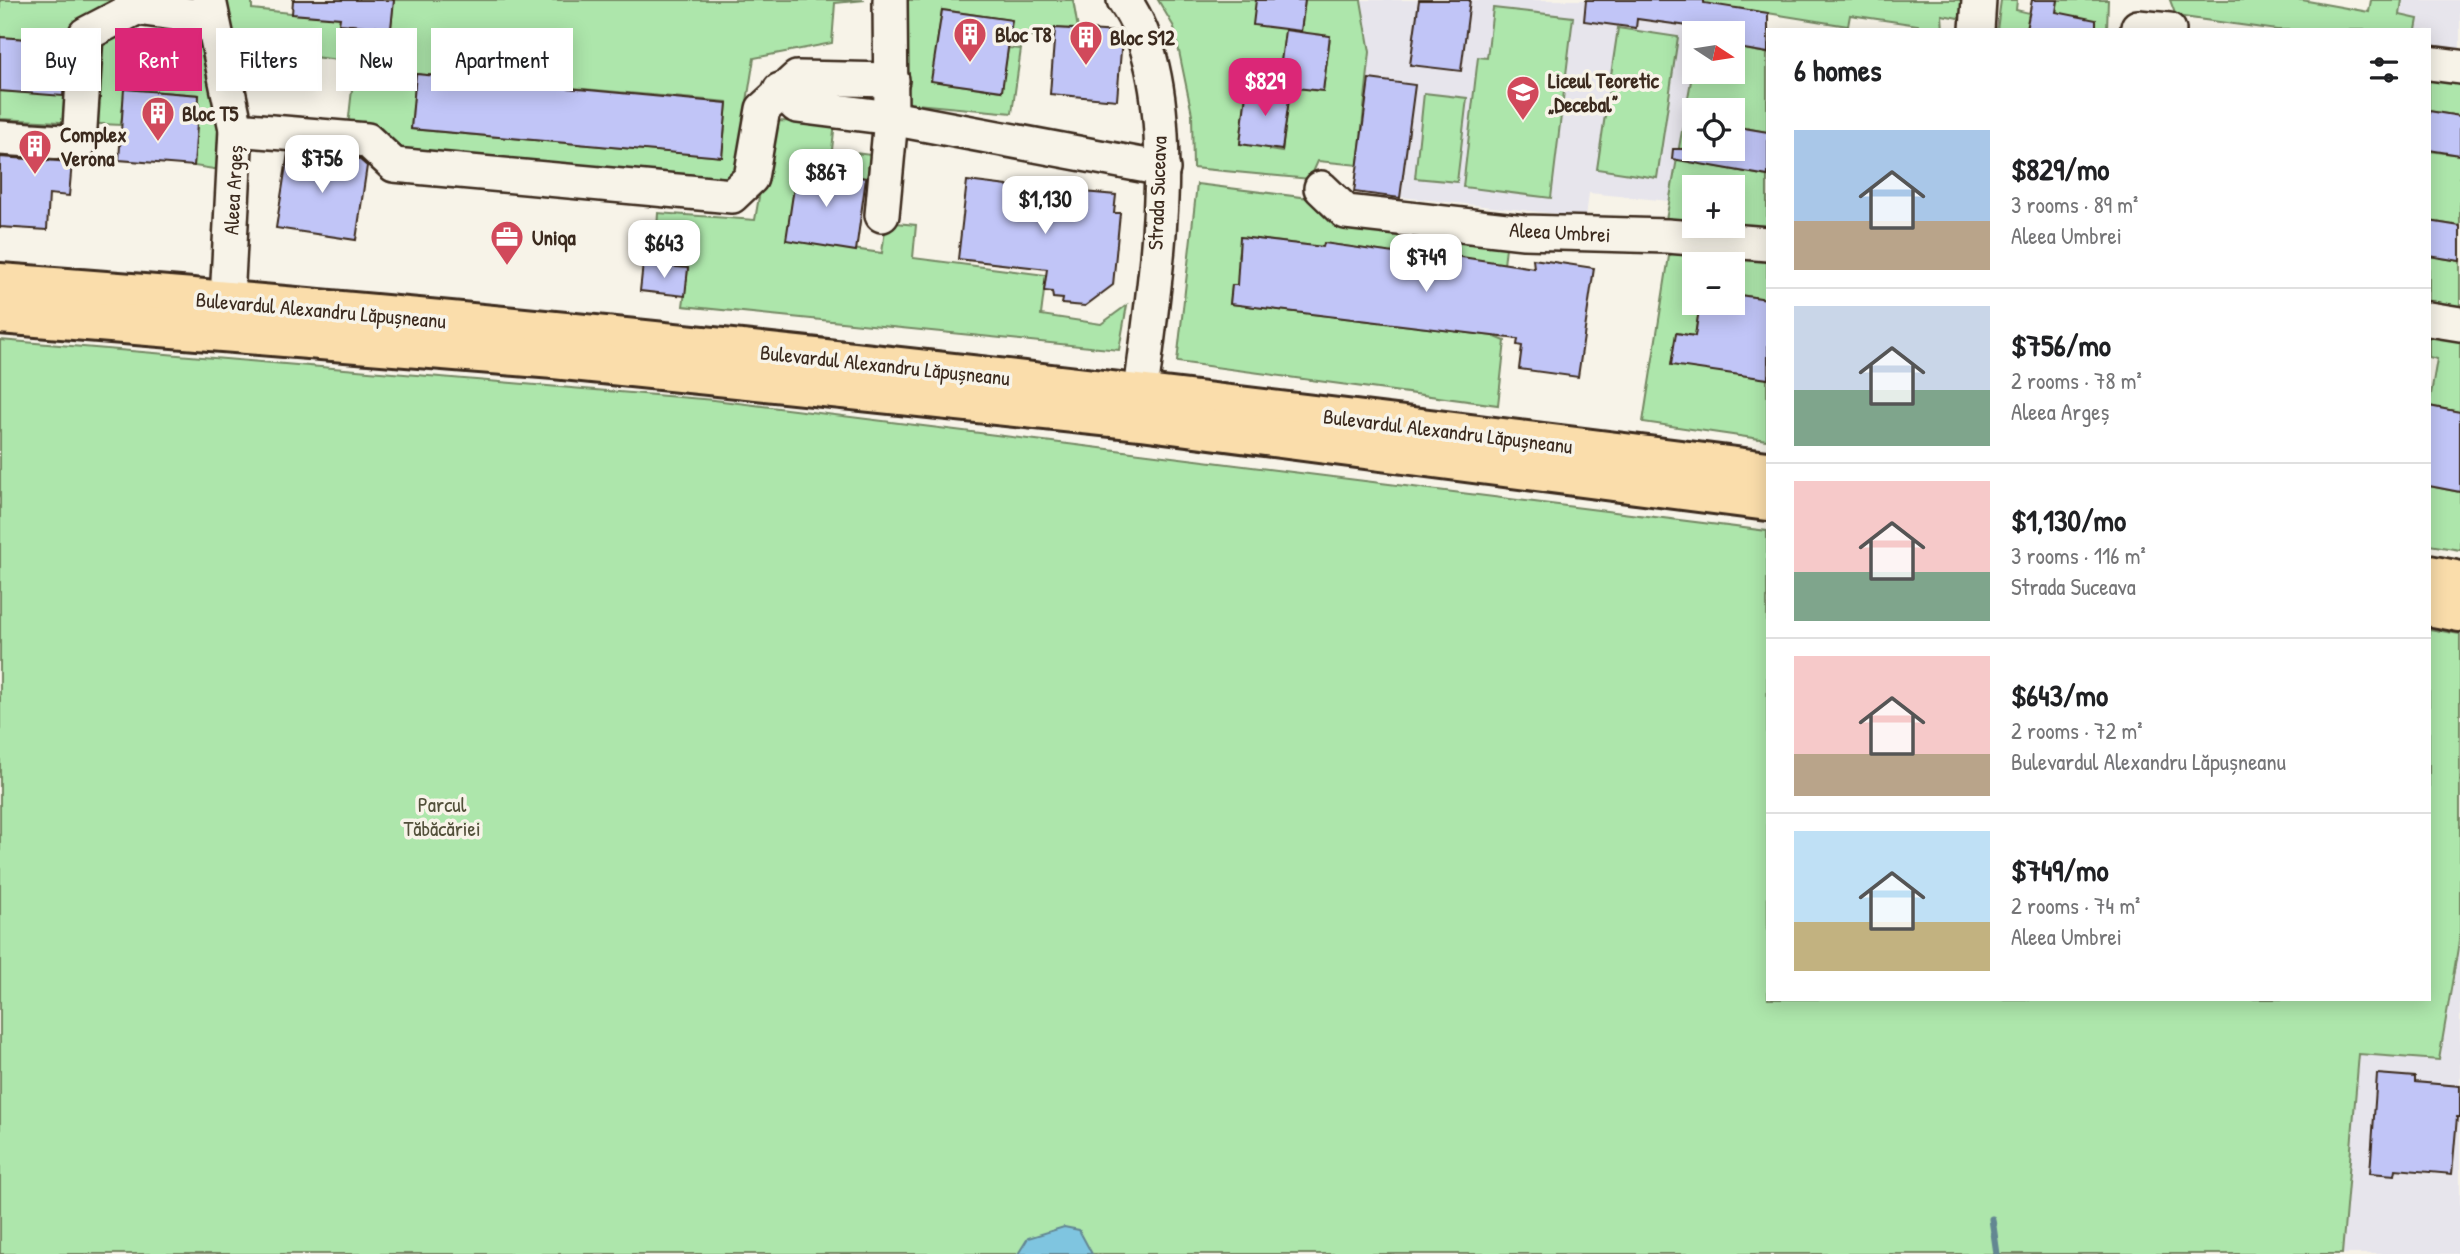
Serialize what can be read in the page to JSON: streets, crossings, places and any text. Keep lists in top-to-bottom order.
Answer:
{
  "streets": {
    "main road": ["Bulevardul Alexandru Lăpușneanu"],
    "street": ["Aleea Argeș", "Strada Suceava", "Aleea Umbrei"]
  },
  "crossings": [
    ["Aleea Argeș", "Bulevardul Alexandru Lăpușneanu"],
    ["Strada Suceava", "Bulevardul Alexandru Lăpușneanu"]
  ],
  "parks": ["Parcul Tăbăcăriei"],
  "places": {
    "building": [
      "Bloc T8",
      "Bloc S12",
      "Bloc T5",
      "Complex Verona"
    ],
    "school or university": ["Liceul Teoretic „Decebal”"],
    "office": ["Uniqa"]
  },
  "north": "right",
  "page": {
    "map_buttons": ["+", "−"],
    "chip": [
      "Buy",
      "Rent",
      "Filters",
      "New",
      "Apartment"
    ],
    "heading": "6 homes",
    "price": [
      "$829",
      "$756",
      "$867",
      "$1,130",
      "$643",
      "$749"
    ],
    "list": [
      {
        "name": "$829/mo",
        "note": "3 rooms · 89 m² · Aleea Umbrei"
      },
      {
        "name": "$756/mo",
        "note": "2 rooms · 78 m² · Aleea Argeș"
      },
      {
        "name": "$1,130/mo",
        "note": "3 rooms · 116 m² · Strada Suceava"
      },
      {
        "name": "$643/mo",
        "note": "2 rooms · 72 m² · Bulevardul Alexandru Lăpușneanu"
      },
      {
        "name": "$749/mo",
        "note": "2 rooms · 74 m² · Aleea Umbrei"
      }
    ]
  }
}
